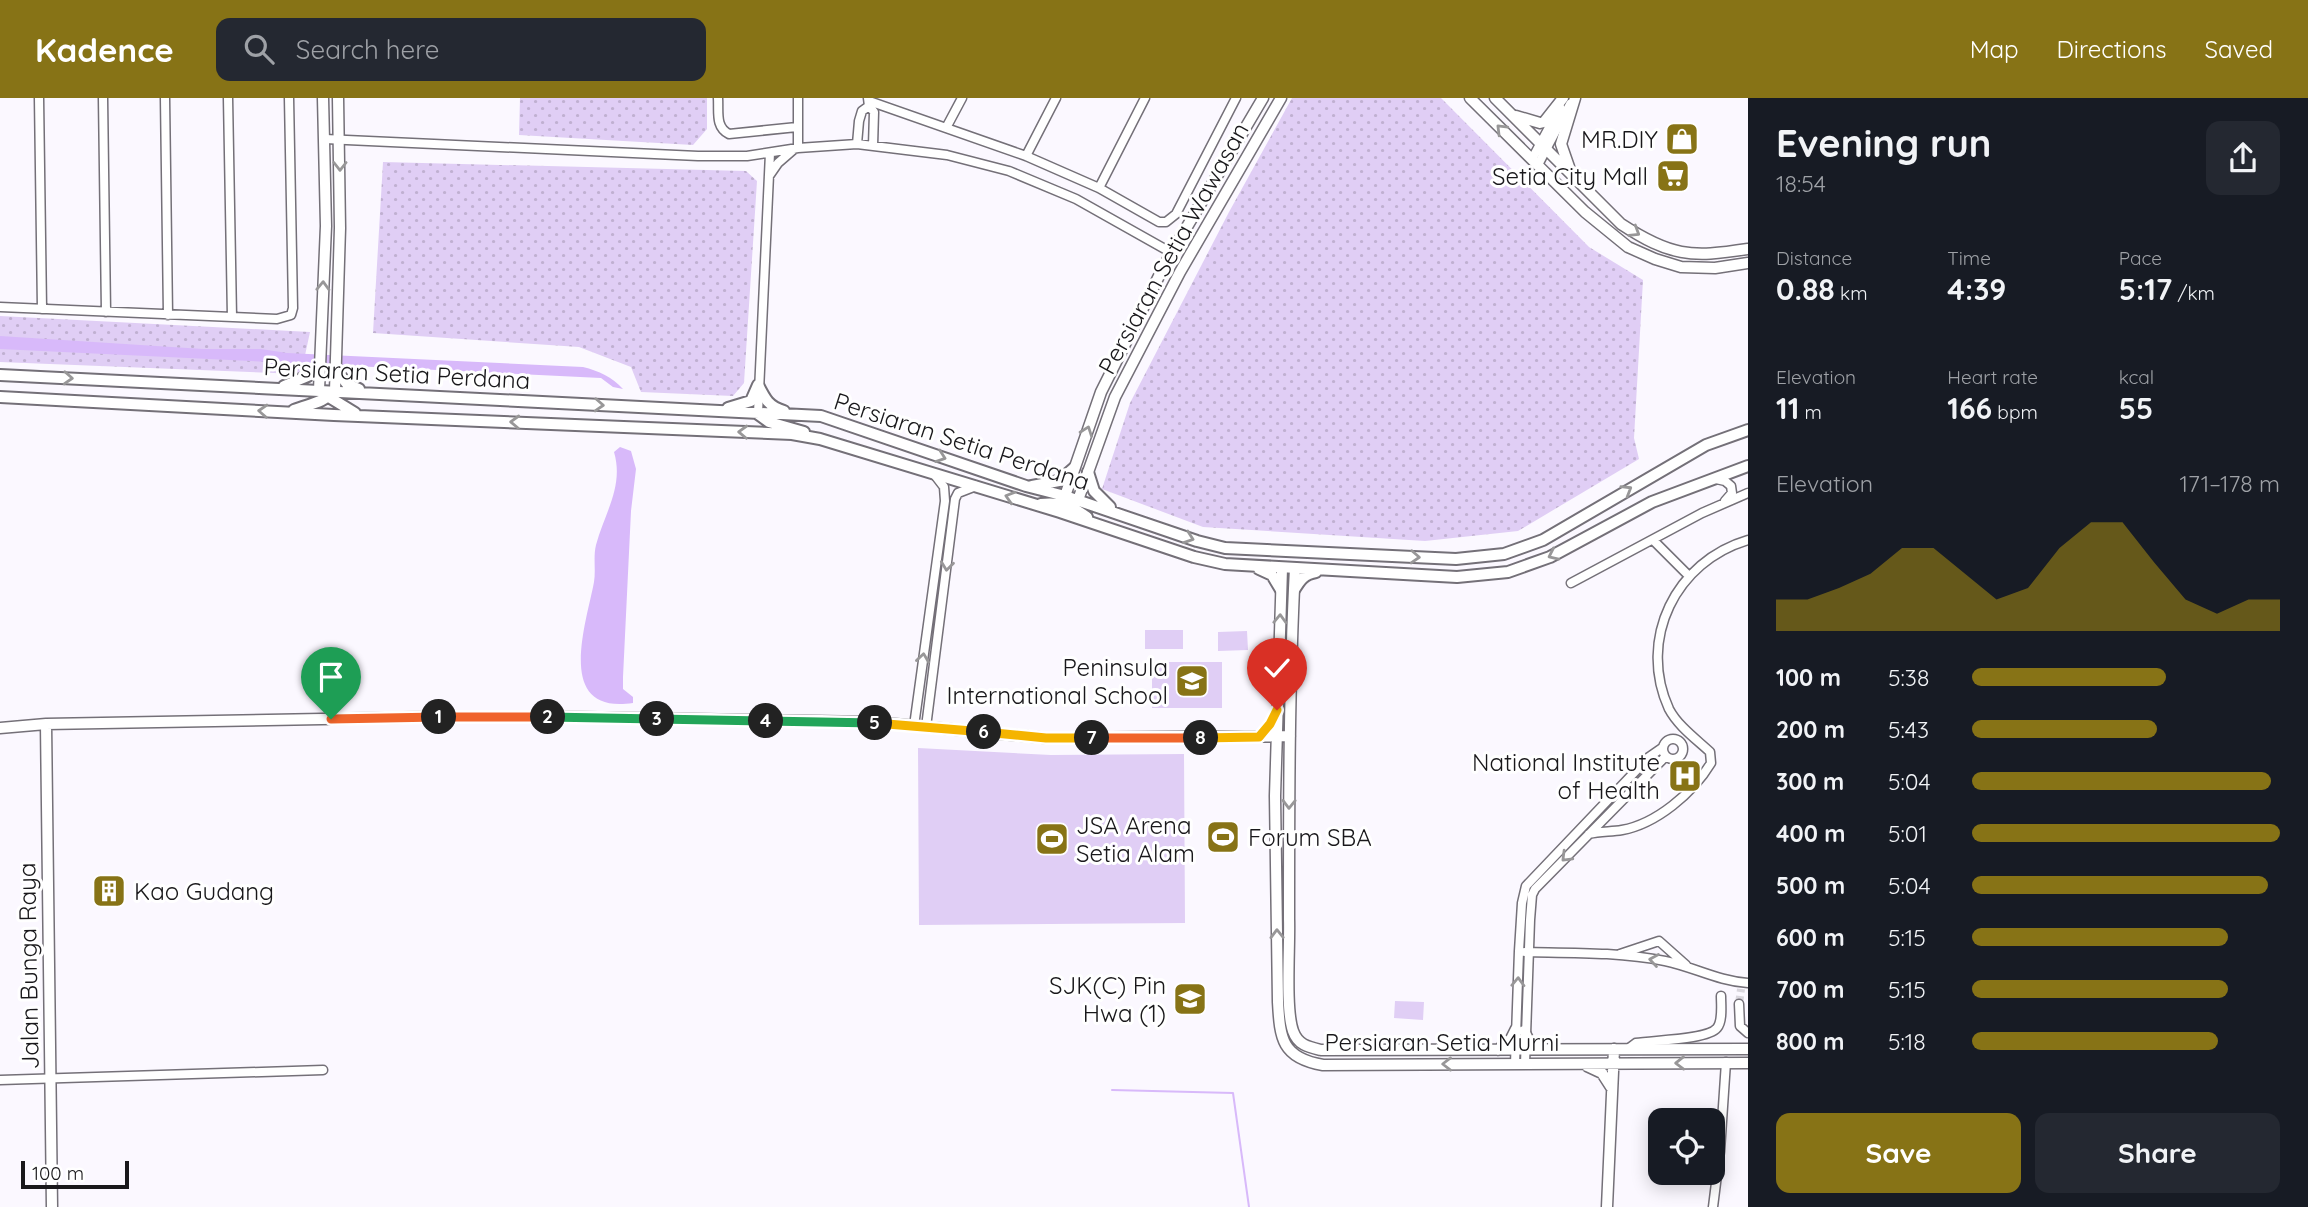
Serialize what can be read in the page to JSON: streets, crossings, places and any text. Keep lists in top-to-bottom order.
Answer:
{
  "streets": {
    "main road": ["Persiaran Setia Perdana"],
    "street": ["Persiaran Setia Wawasan", "Jalan Bunga Raya", "Persiaran Setia Murni"]
  },
  "crossings": [
    ["Persiaran Setia Wawasan", "Persiaran Setia Perdana"],
    ["Persiaran Setia Perdana", "Persiaran Setia Murni"]
  ],
  "places": {
    "shop": ["MR.DIY"],
    "supermarket": ["Setia City Mall"],
    "school or university": ["Peninsula International School", "SJK(C) Pin Hwa (1)"],
    "hospital": ["National Institute of Health"],
    "sports": ["Forum SBA", "JSA Arena Setia Alam"],
    "building": ["Kao Gudang"]
  },
  "scale_bar": "100 m",
  "page": {
    "header": "Kadence",
    "search": "Search here",
    "nav": ["Map", "Directions", "Saved"],
    "heading": ["Evening run", "18:54"],
    "stats": [
      ["Distance", "0.88 km"],
      ["Time", "4:39"],
      ["Pace", "5:17 /km"],
      ["Elevation", "11 m"],
      ["Heart rate", "166 bpm"],
      ["kcal", "55"]
    ],
    "chart": ["Elevation", "171–178 m"],
    "list": [
      {
        "name": "100 m",
        "note": "5:38"
      },
      {
        "name": "200 m",
        "note": "5:43"
      },
      {
        "name": "300 m",
        "note": "5:04"
      },
      {
        "name": "400 m",
        "note": "5:01"
      },
      {
        "name": "500 m",
        "note": "5:04"
      },
      {
        "name": "600 m",
        "note": "5:15"
      },
      {
        "name": "700 m",
        "note": "5:15"
      },
      {
        "name": "800 m",
        "note": "5:18"
      }
    ],
    "pins": [
      "1",
      "2",
      "3",
      "4",
      "5",
      "6",
      "7",
      "8"
    ],
    "buttons": ["Save", "Share"],
    "scale": "100 m"
  }
}
